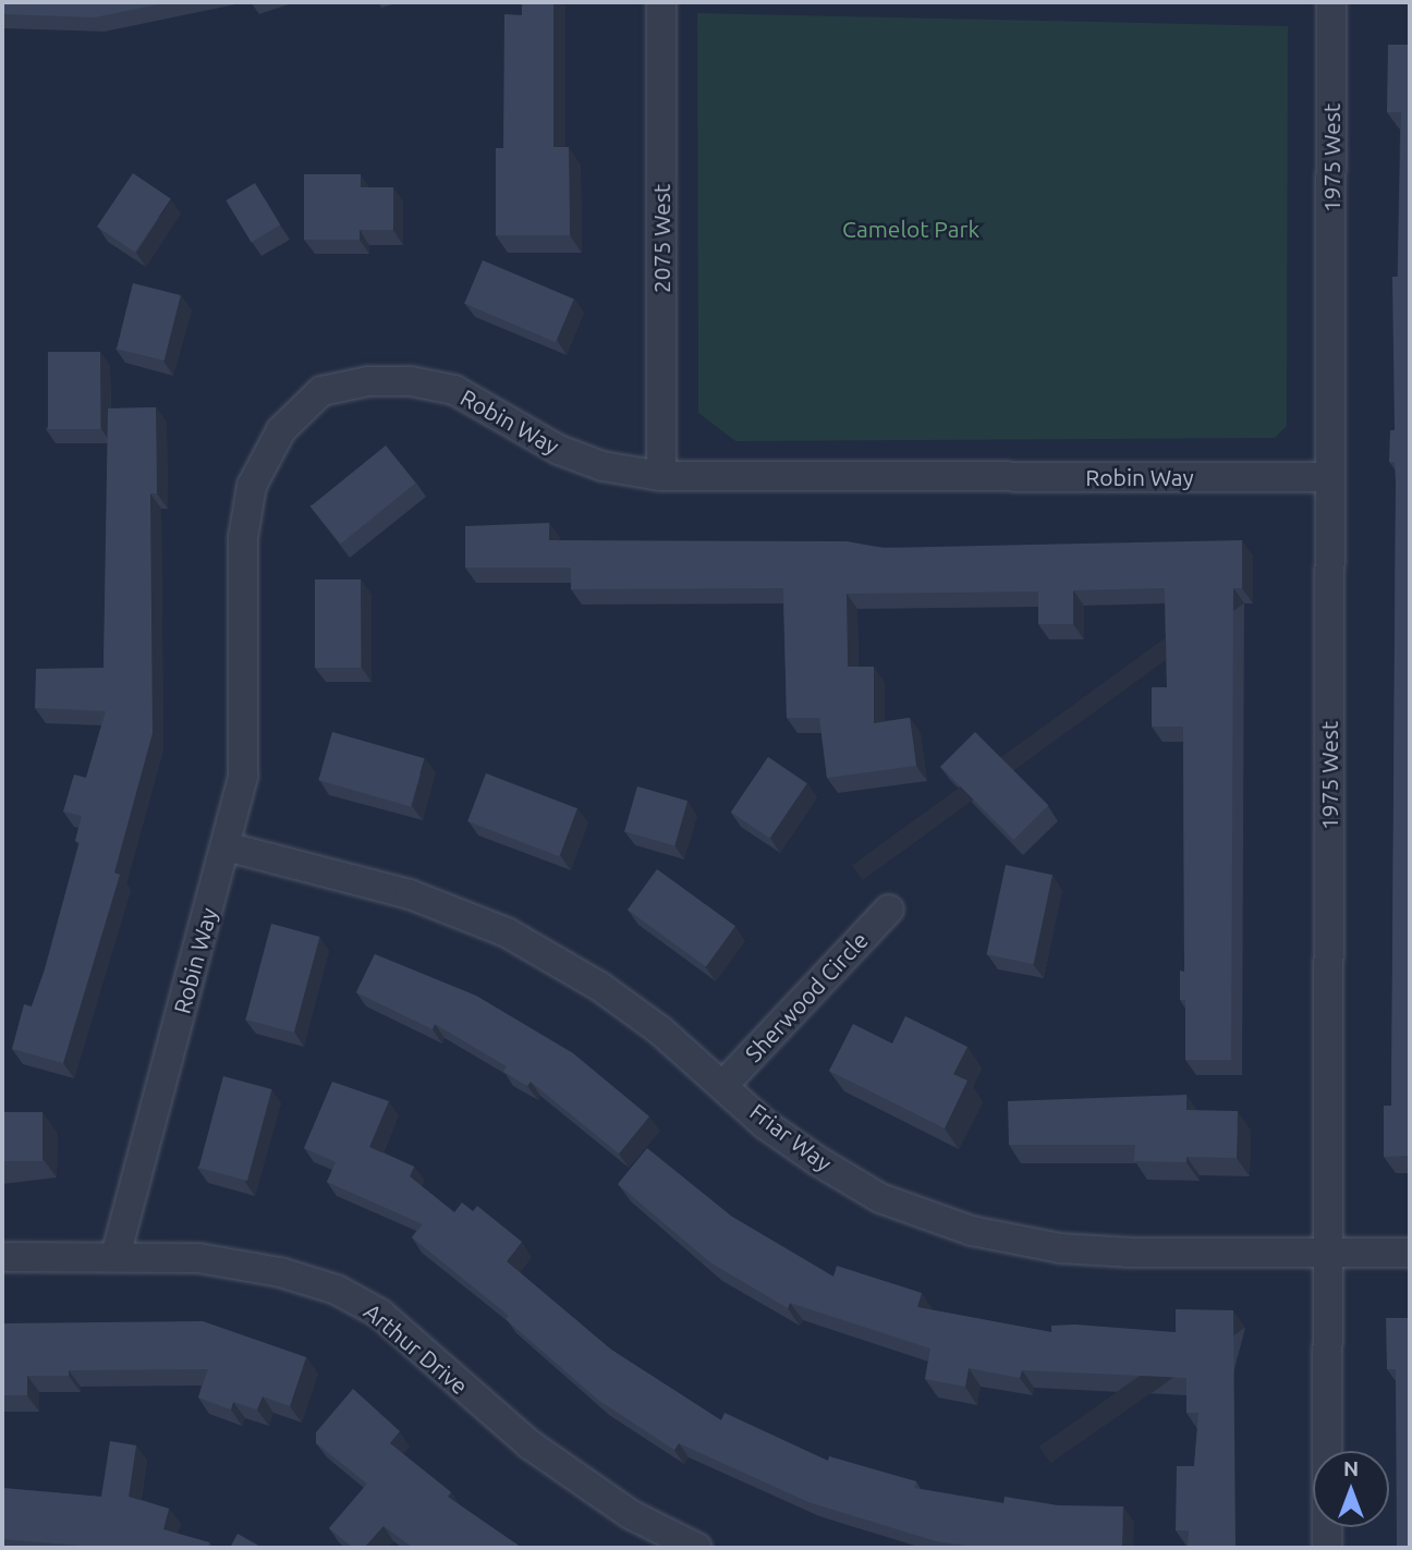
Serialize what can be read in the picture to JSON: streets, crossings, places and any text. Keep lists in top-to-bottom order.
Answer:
{
  "streets": {
    "street": [
      "1975 West",
      "2075 West",
      "Robin Way",
      "Sherwood Circle",
      "Friar Way",
      "Arthur Drive"
    ]
  },
  "crossings": [
    ["1975 West", "Robin Way"],
    ["1975 West", "Friar Way"],
    ["2075 West", "Robin Way"],
    ["Robin Way", "Friar Way"],
    ["Robin Way", "Arthur Drive"],
    ["Sherwood Circle", "Friar Way"]
  ],
  "parks": ["Camelot Park"],
  "north": "top"
}
